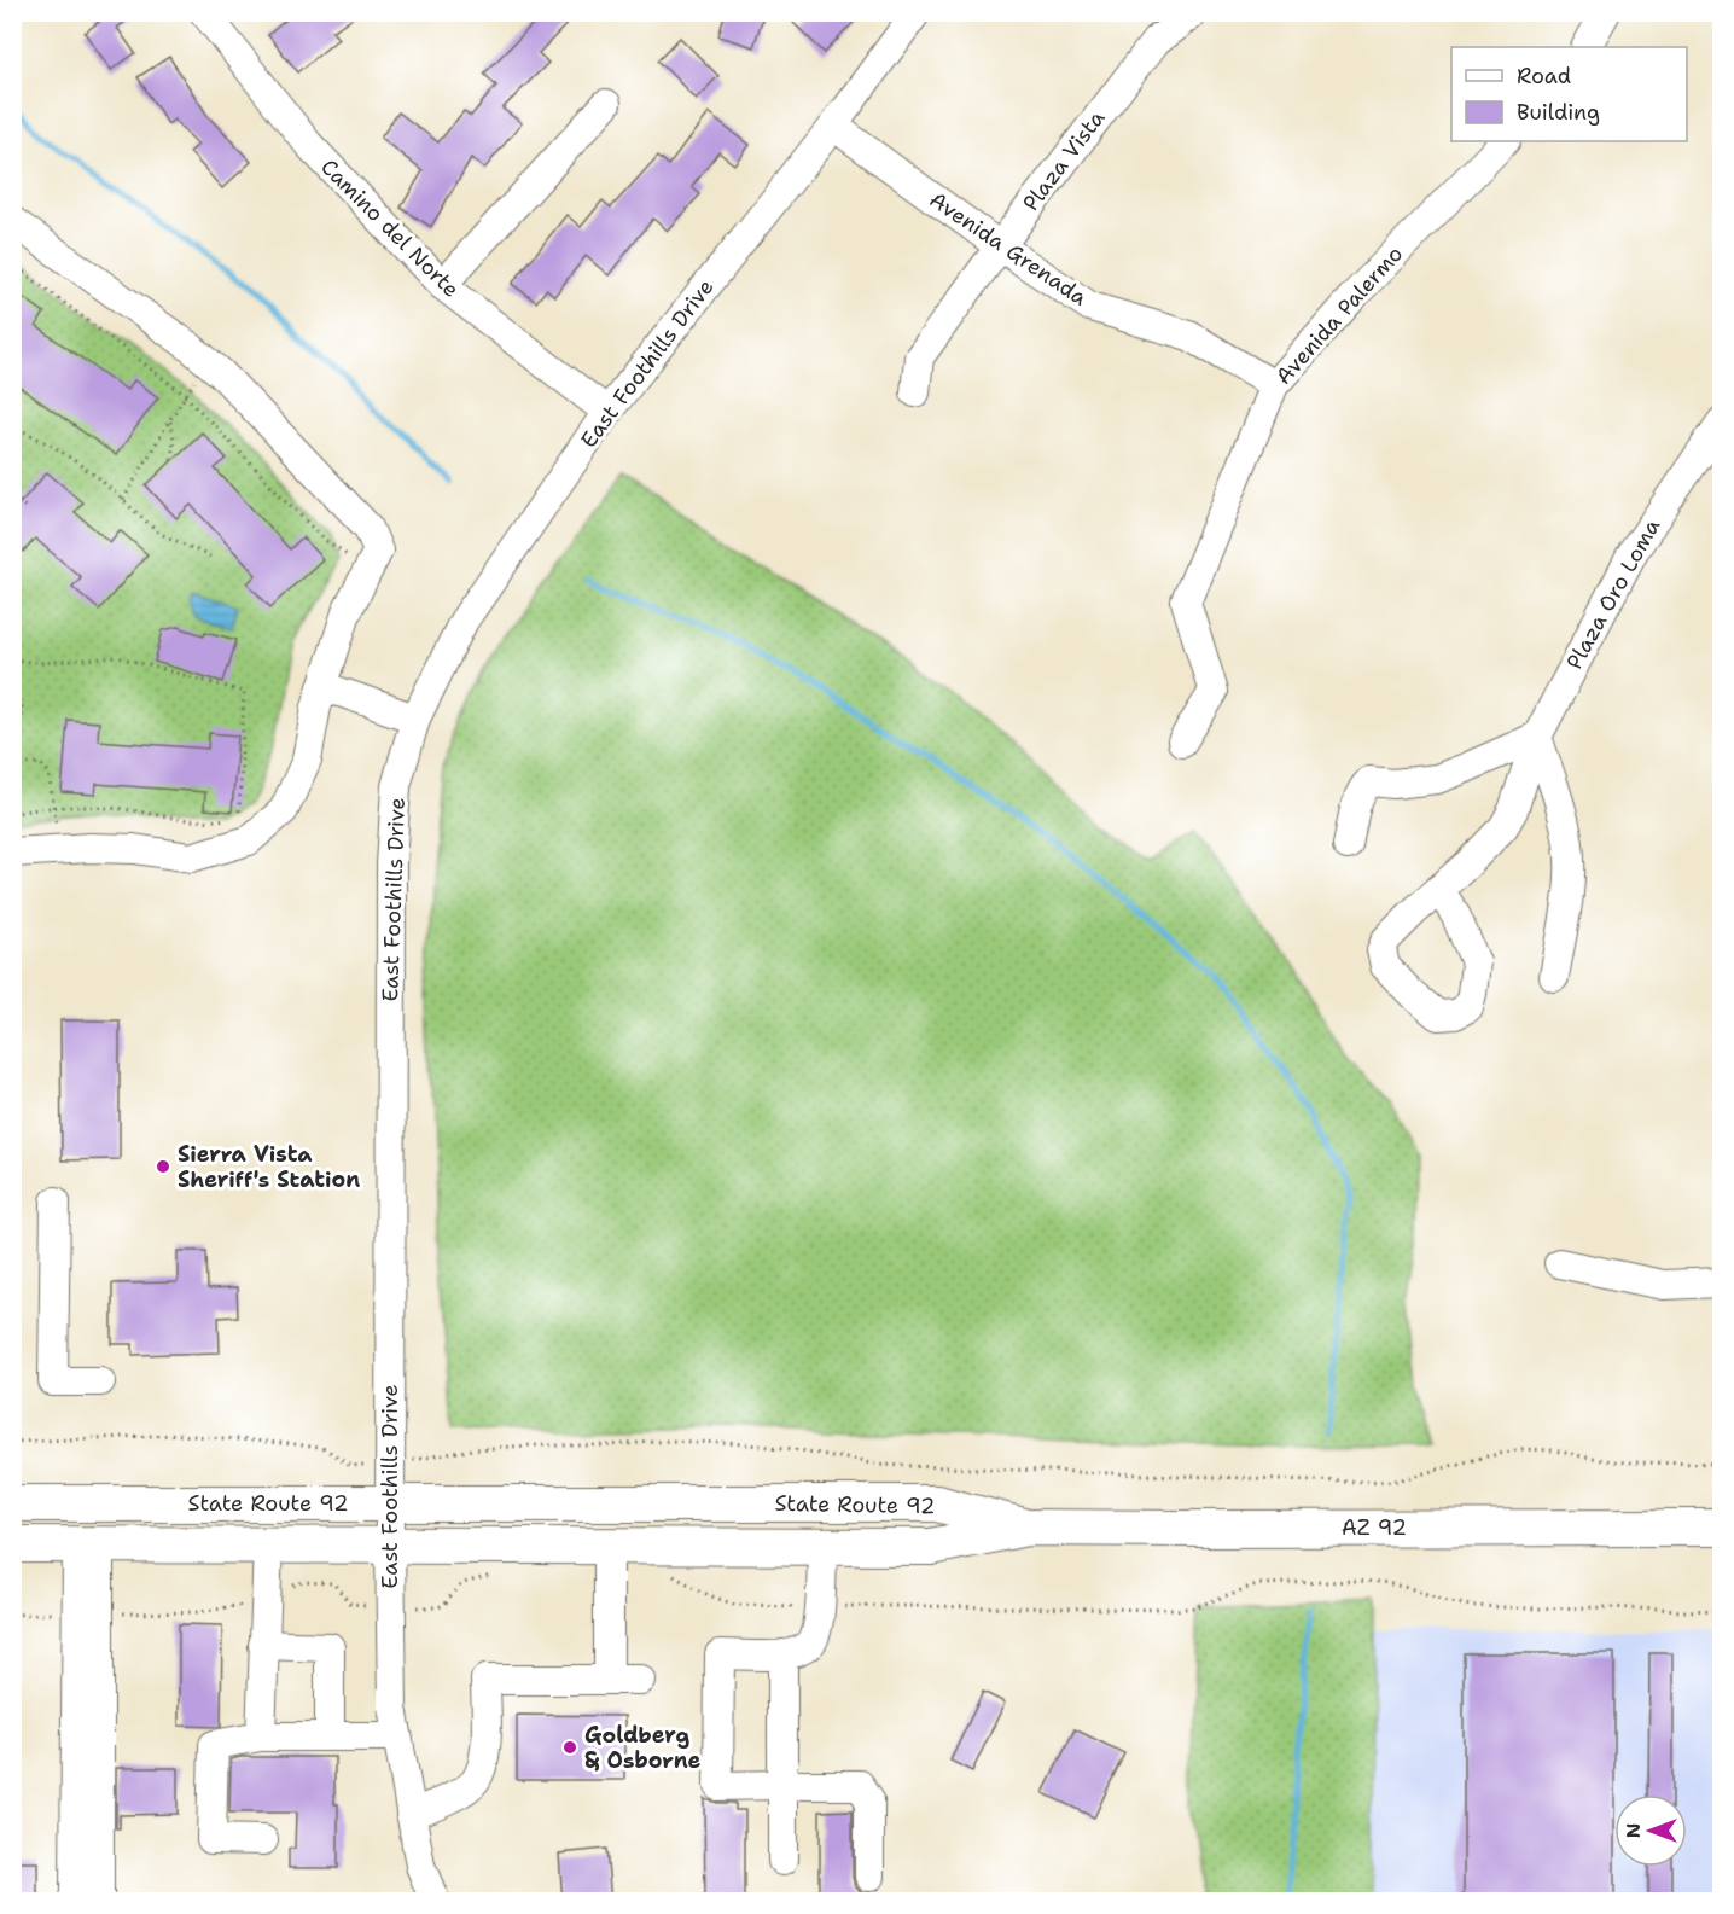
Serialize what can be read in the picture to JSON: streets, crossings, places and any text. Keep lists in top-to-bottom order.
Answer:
{
  "streets": {
    "main road": ["State Route 92", "AZ 92"],
    "street": [
      "Plaza Vista",
      "Camino del Norte",
      "Avenida Grenada",
      "Avenida Palermo",
      "East Foothills Drive",
      "Plaza Oro Loma"
    ]
  },
  "crossings": [
    ["Plaza Vista", "Avenida Grenada"],
    ["Camino del Norte", "East Foothills Drive"],
    ["Avenida Grenada", "Avenida Palermo"],
    ["Avenida Grenada", "East Foothills Drive"],
    ["East Foothills Drive", "State Route 92"],
    ["State Route 92", "AZ 92"]
  ],
  "places": ["Sierra Vista Sheriff's Station", "Goldberg & Osborne"],
  "legend": ["Road", "Building"],
  "north": "left"
}
